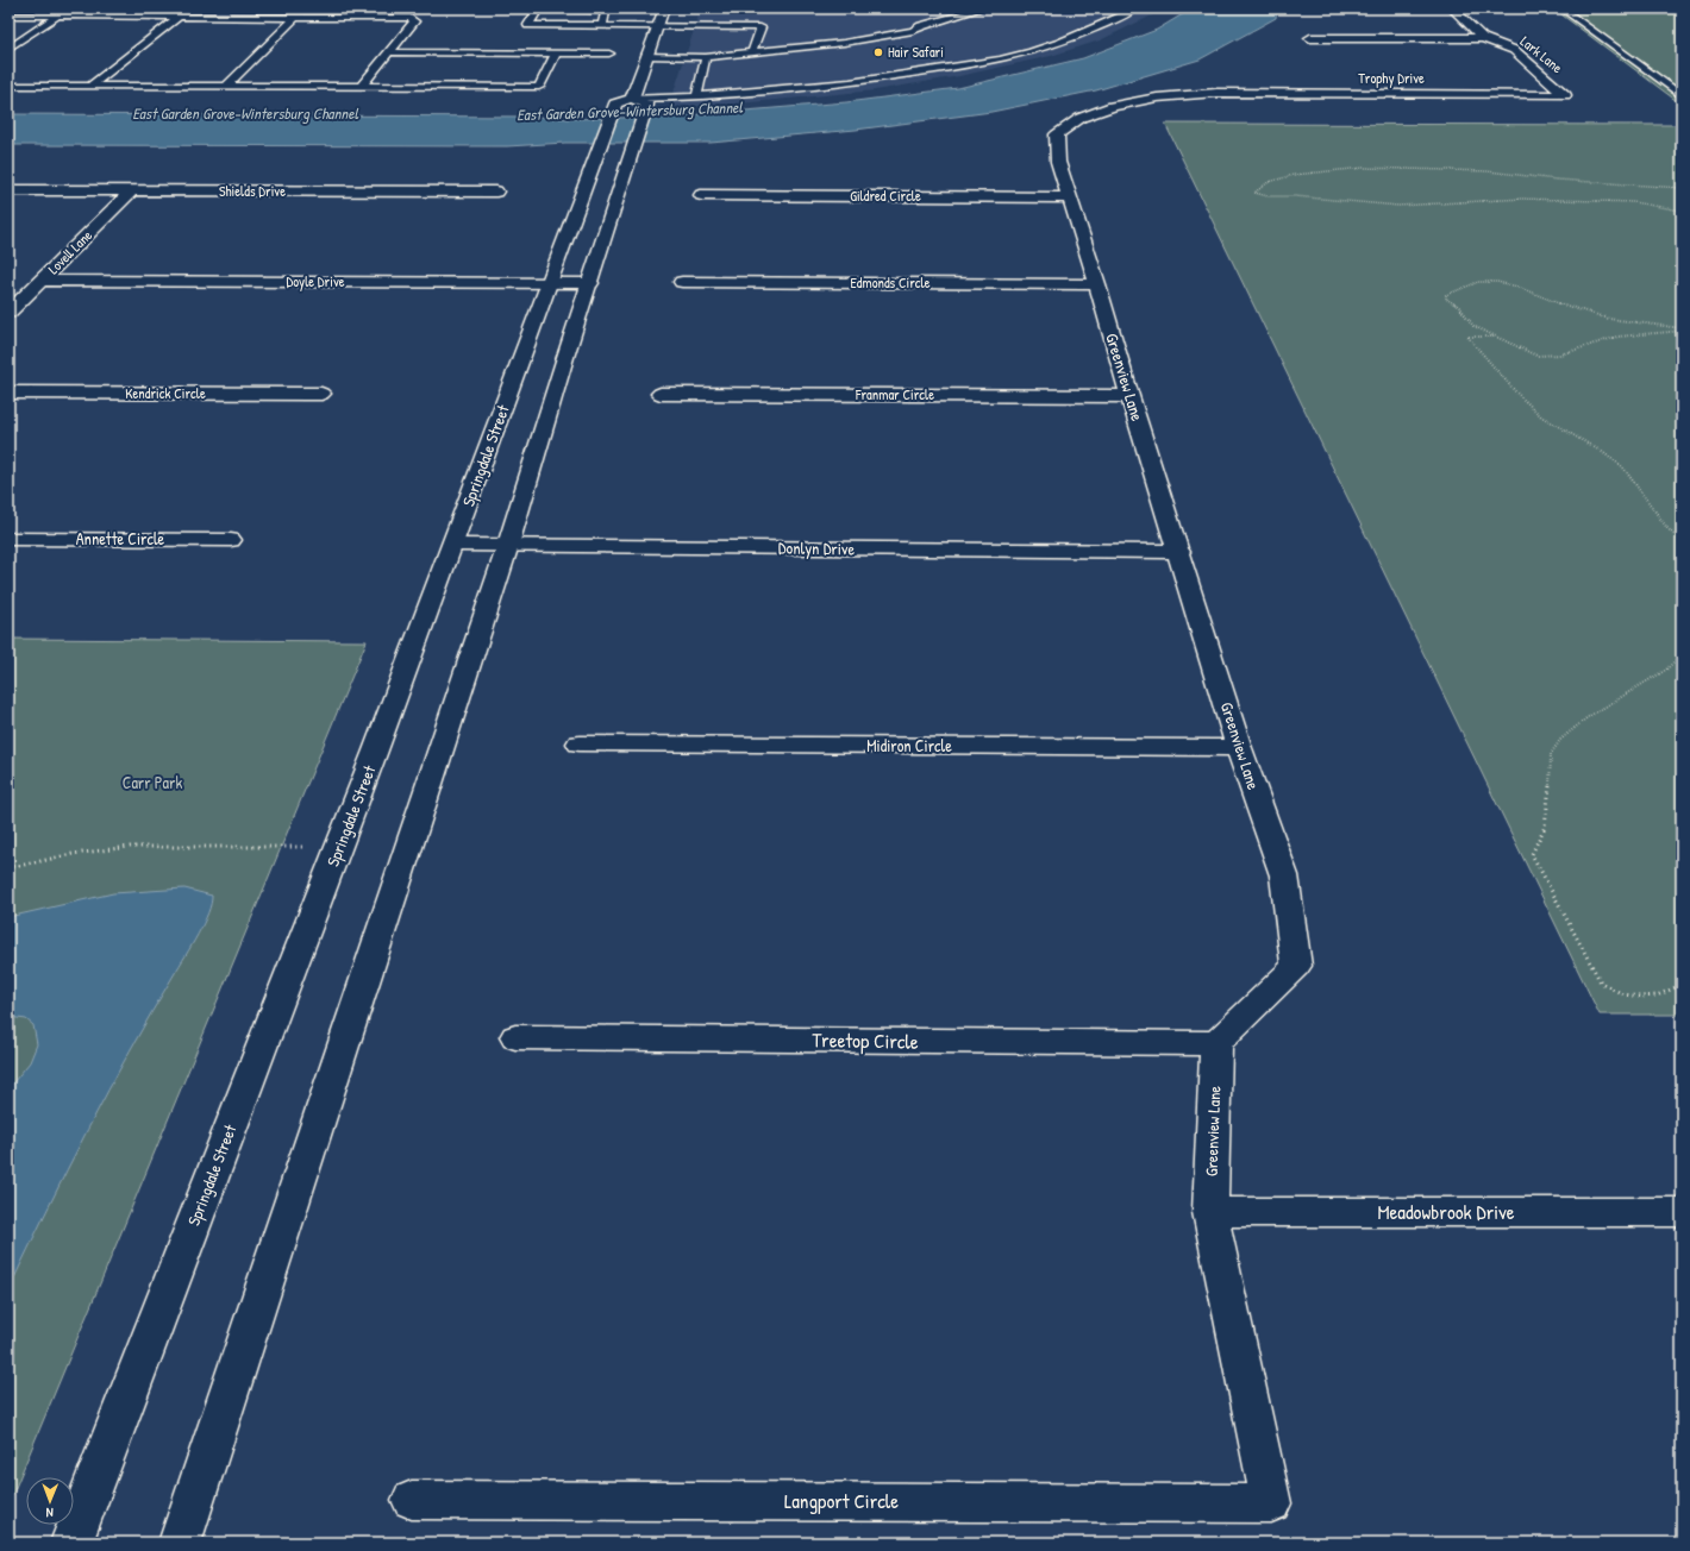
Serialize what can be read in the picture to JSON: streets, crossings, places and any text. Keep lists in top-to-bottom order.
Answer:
{
  "streets": {
    "street": [
      "Lark Lane",
      "Trophy Drive",
      "Shields Drive",
      "Gildred Circle",
      "Lovell Lane",
      "Doyle Drive",
      "Edmonds Circle",
      "Greenview Lane",
      "Kendrick Circle",
      "Franmar Circle",
      "Springdale Street",
      "Annette Circle",
      "Donlyn Drive",
      "Midiron Circle",
      "Treetop Circle",
      "Meadowbrook Drive",
      "Langport Circle"
    ]
  },
  "crossings": [
    ["Lark Lane", "Trophy Drive"],
    ["Trophy Drive", "Greenview Lane"],
    ["Shields Drive", "Lovell Lane"],
    ["Gildred Circle", "Greenview Lane"],
    ["Lovell Lane", "Doyle Drive"],
    ["Doyle Drive", "Springdale Street"],
    ["Edmonds Circle", "Greenview Lane"],
    ["Greenview Lane", "Franmar Circle"],
    ["Greenview Lane", "Donlyn Drive"],
    ["Greenview Lane", "Midiron Circle"],
    ["Greenview Lane", "Treetop Circle"],
    ["Greenview Lane", "Meadowbrook Drive"],
    ["Greenview Lane", "Langport Circle"],
    ["Springdale Street", "Donlyn Drive"]
  ],
  "water": ["East Garden Grove-Wintersburg Channel"],
  "parks": ["Carr Park"],
  "places": ["Hair Safari"],
  "north": "bottom"
}
